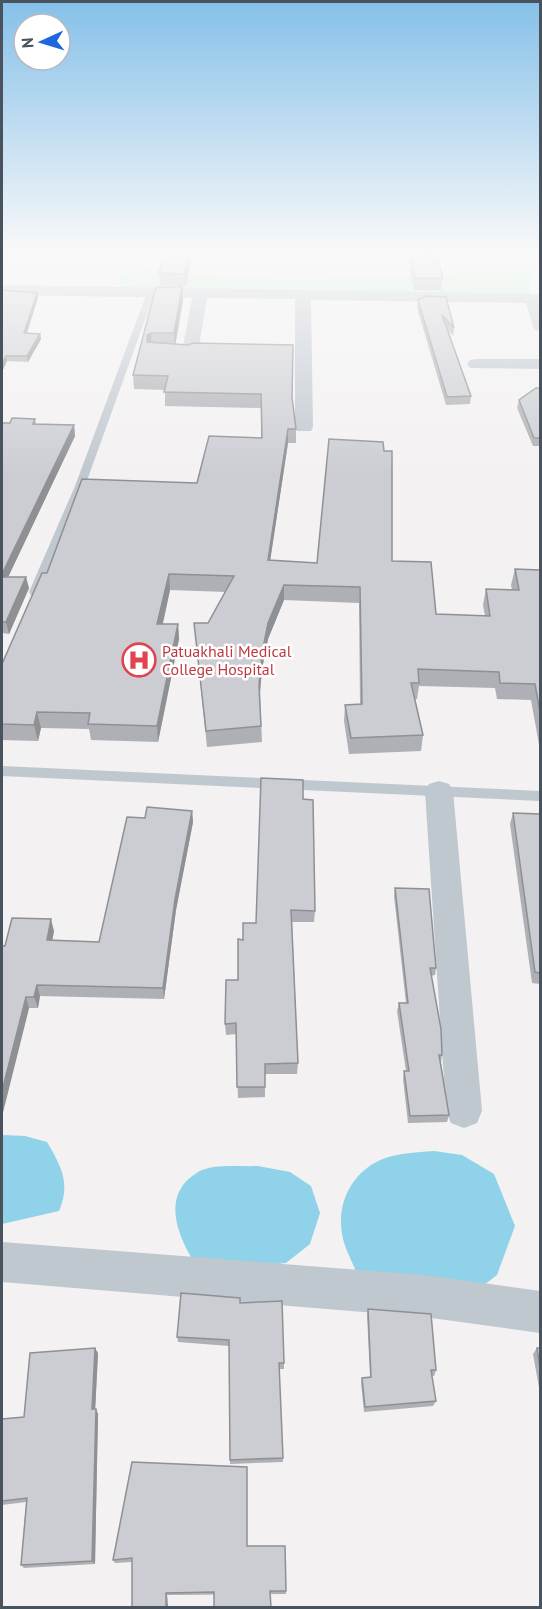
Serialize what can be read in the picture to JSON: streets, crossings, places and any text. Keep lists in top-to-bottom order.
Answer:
{
  "places": {
    "hospital": ["Patuakhali Medical College Hospital"]
  },
  "north": "left"
}
